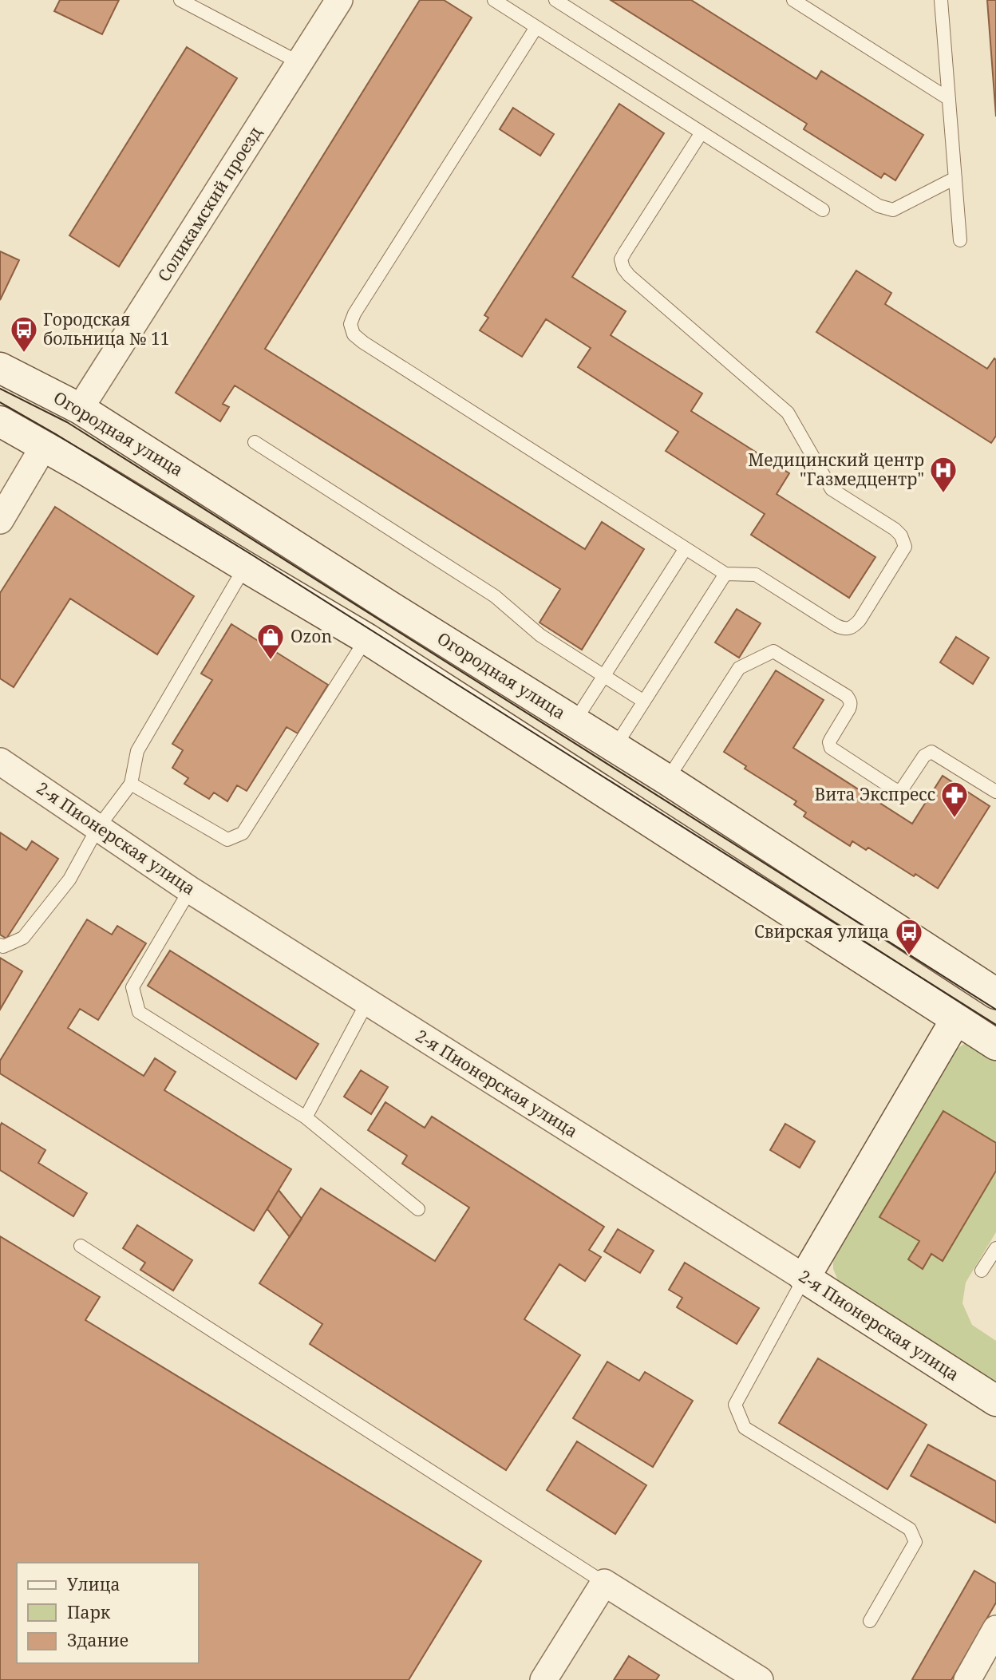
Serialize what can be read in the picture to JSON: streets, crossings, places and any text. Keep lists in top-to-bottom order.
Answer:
{
  "streets": {
    "street": ["Соликамский проезд", "Огородная улица", "2-я Пионерская улица"]
  },
  "crossings": [
    ["Соликамский проезд", "Огородная улица"]
  ],
  "places": {
    "bus stop": ["Городская больница № 11", "Свирская улица"],
    "hospital": ["Медицинский центр \"Газмедцентр\""],
    "shop": ["Ozon"],
    "pharmacy": ["Вита Экспресс"]
  },
  "legend": ["Улица", "Парк", "Здание"]
}
